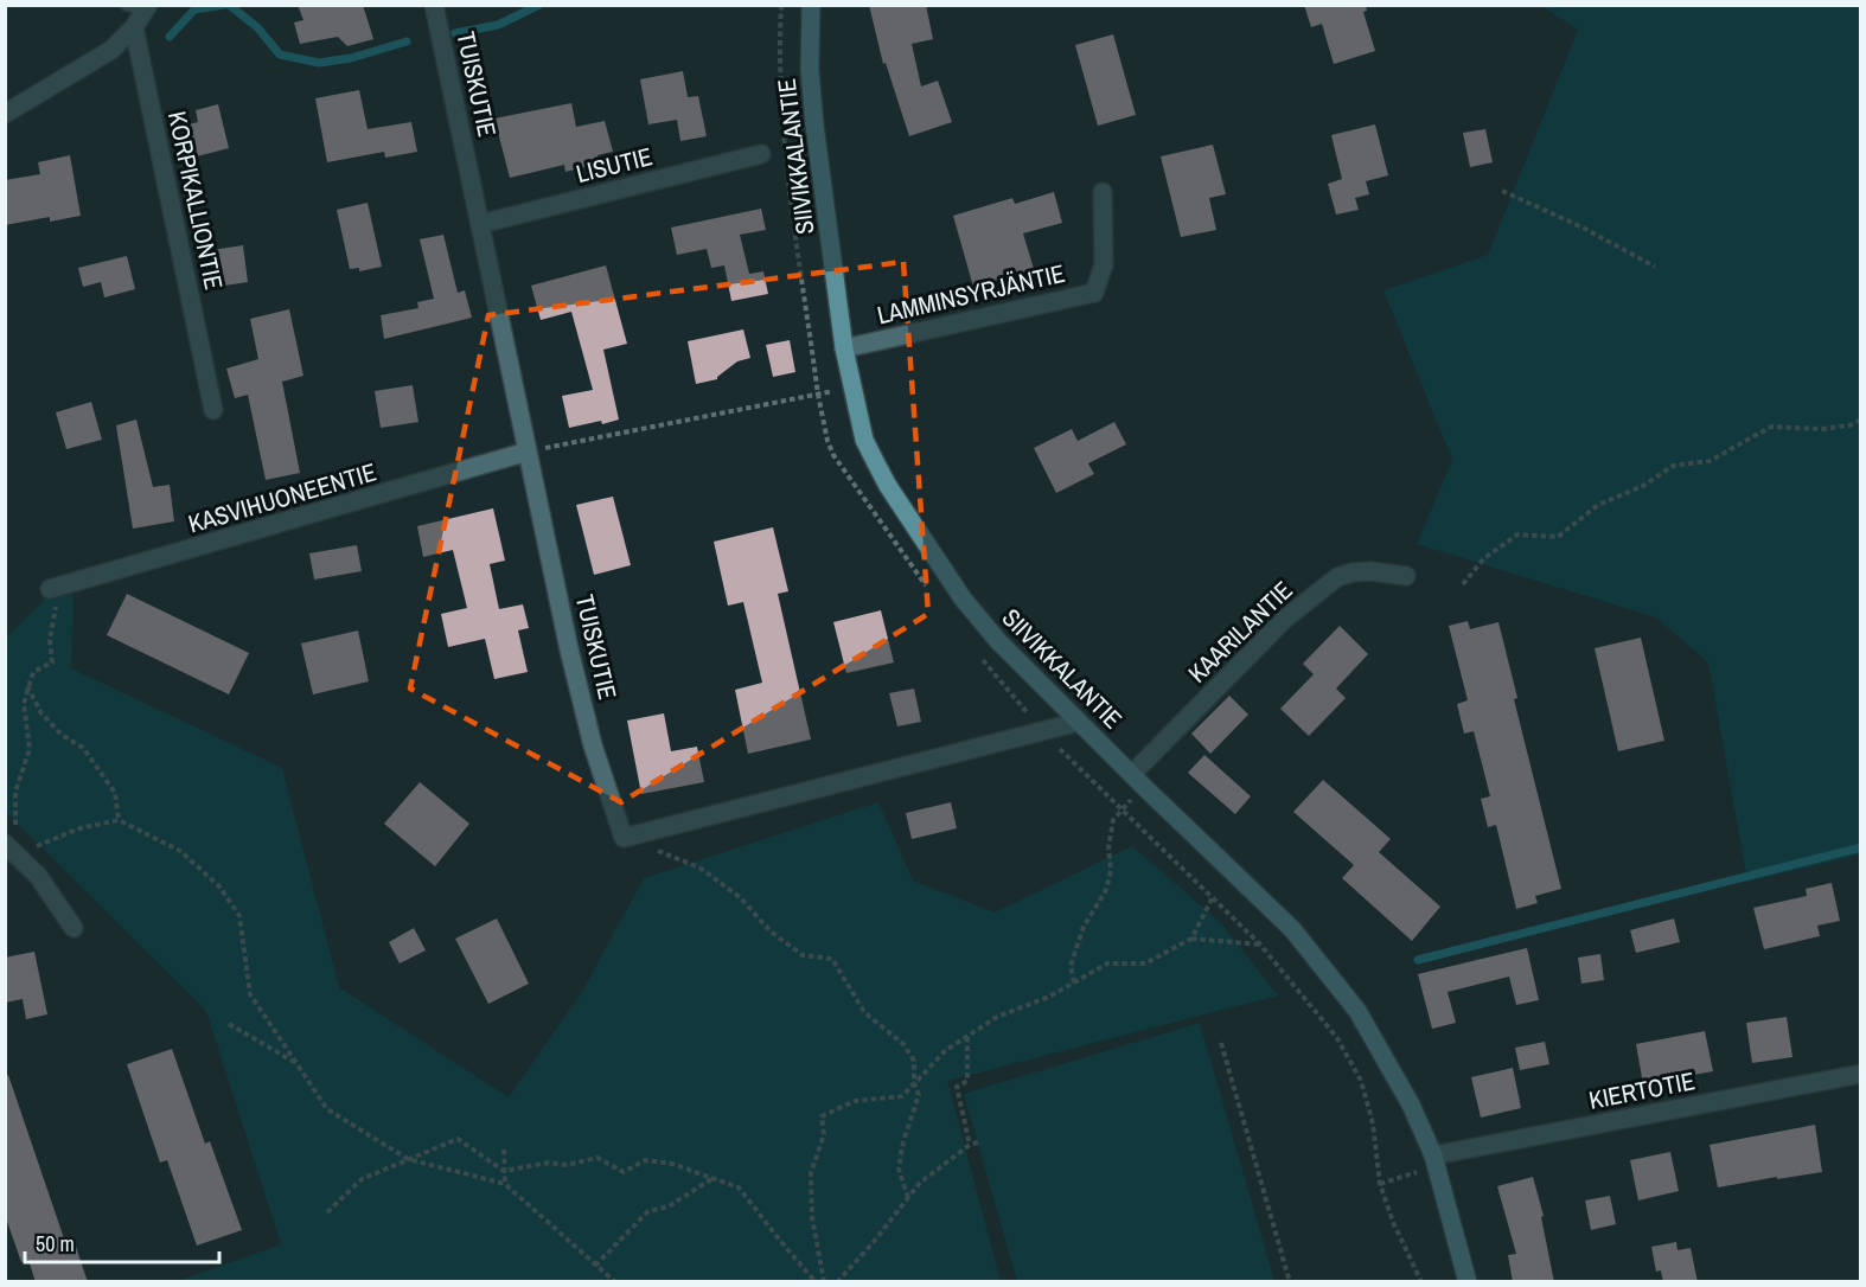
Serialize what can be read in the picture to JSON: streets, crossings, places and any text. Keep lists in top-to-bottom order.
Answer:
{
  "streets": {
    "main road": ["SIIVIKKALANTIE"],
    "street": [
      "TUISKUTIE",
      "LISUTIE",
      "KORPIKALLIONTIE",
      "LAMMINSYRJÄNTIE",
      "KASVIHUONEENTIE",
      "KAARILANTIE",
      "KIERTOTIE"
    ]
  },
  "crossings": [
    ["TUISKUTIE", "LISUTIE"],
    ["TUISKUTIE", "KASVIHUONEENTIE"],
    ["SIIVIKKALANTIE", "LAMMINSYRJÄNTIE"],
    ["SIIVIKKALANTIE", "KAARILANTIE"],
    ["SIIVIKKALANTIE", "KIERTOTIE"]
  ],
  "scale_bar": "50 m"
}
